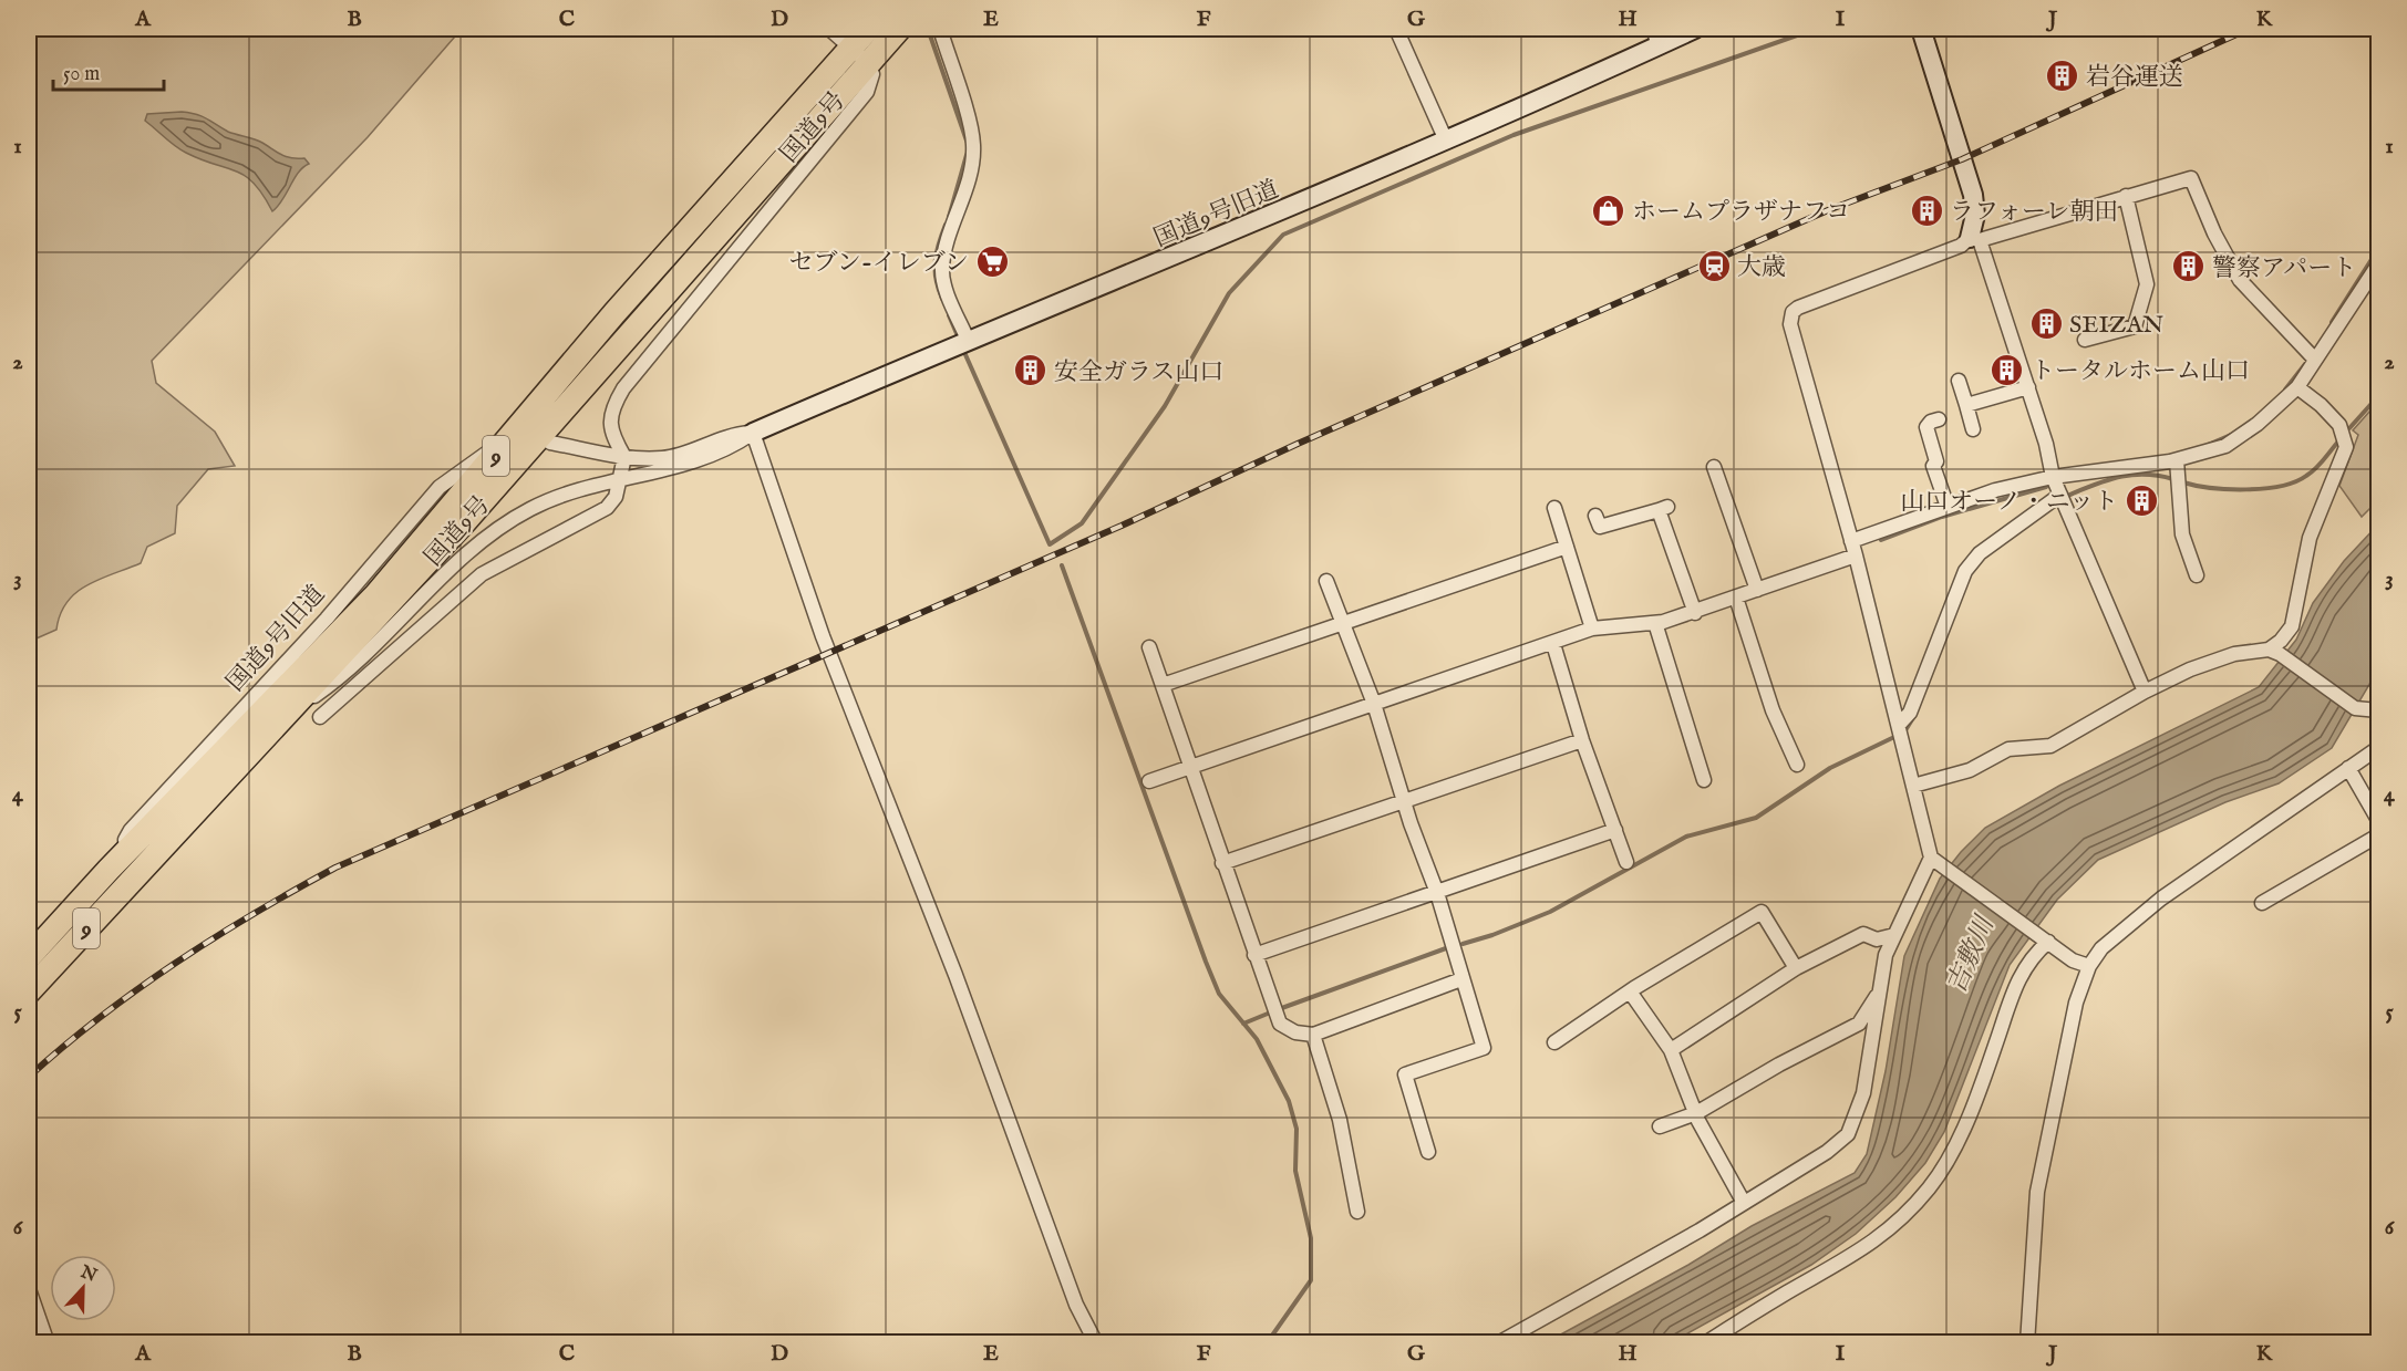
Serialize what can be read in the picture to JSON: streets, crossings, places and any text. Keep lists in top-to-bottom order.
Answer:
{
  "streets": {
    "highway": ["国道9号", "9"],
    "street": ["国道9号旧道"]
  },
  "crossings": [
    ["国道9号", "国道9号旧道"]
  ],
  "water": ["吉敷川"],
  "places": {
    "building": [
      "岩谷運送",
      "ラフォーレ朝田",
      "警察アパート",
      "SEIZAN",
      "トータルホーム山口",
      "安全ガラス山口",
      "山口オーノ・ニット"
    ],
    "shop": ["ホームプラザナフコ"],
    "supermarket": ["セブン-イレブン"],
    "station": ["大歳"]
  },
  "scale_bar": "50 m",
  "north": "top",
  "grid": {
    "columns": [
      "A",
      "B",
      "C",
      "D",
      "E",
      "F",
      "G",
      "H",
      "I",
      "J",
      "K"
    ],
    "rows": [
      "1",
      "2",
      "3",
      "4",
      "5",
      "6"
    ]
  }
}
